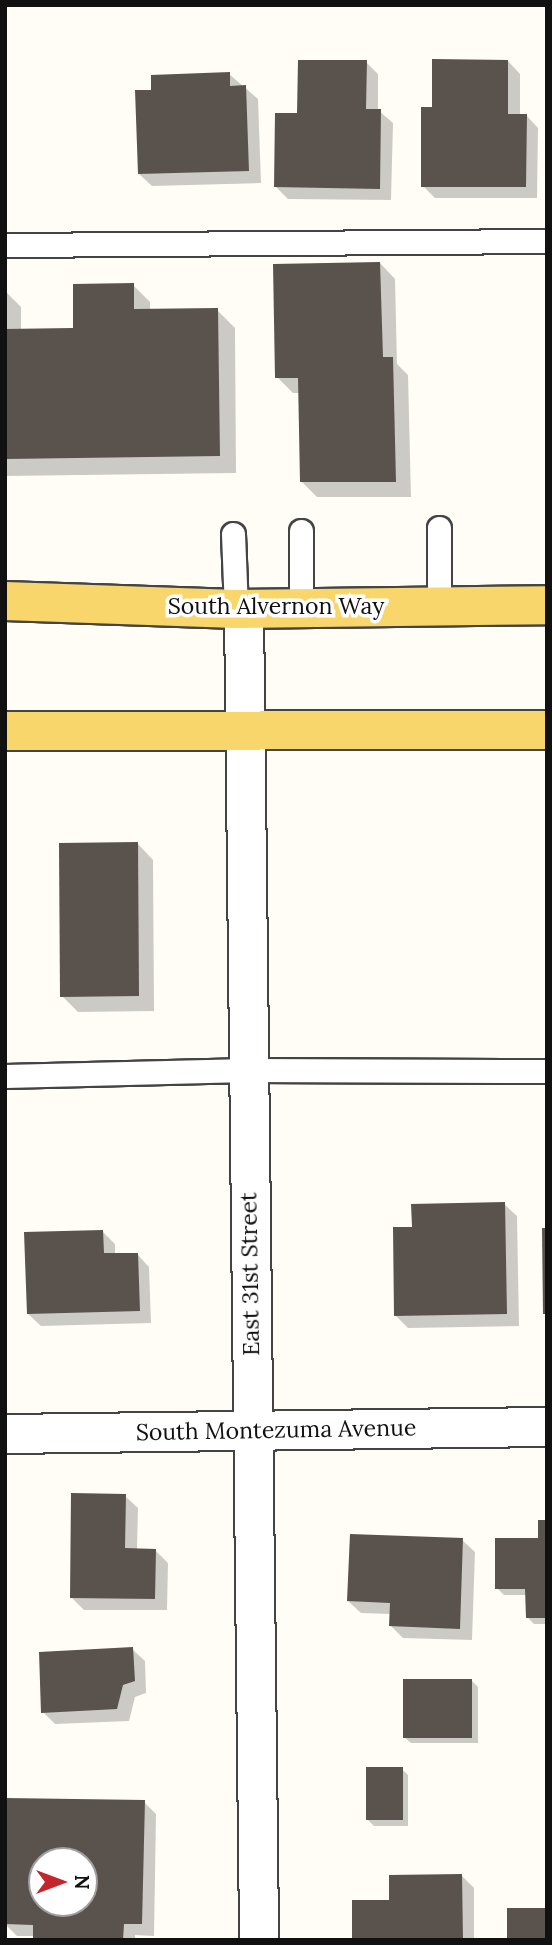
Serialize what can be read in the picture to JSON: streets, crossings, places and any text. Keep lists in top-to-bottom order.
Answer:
{
  "streets": {
    "main road": ["South Alvernon Way"],
    "street": ["East 31st Street", "South Montezuma Avenue"]
  },
  "crossings": [
    ["South Alvernon Way", "East 31st Street"],
    ["East 31st Street", "South Montezuma Avenue"]
  ],
  "north": "right"
}
